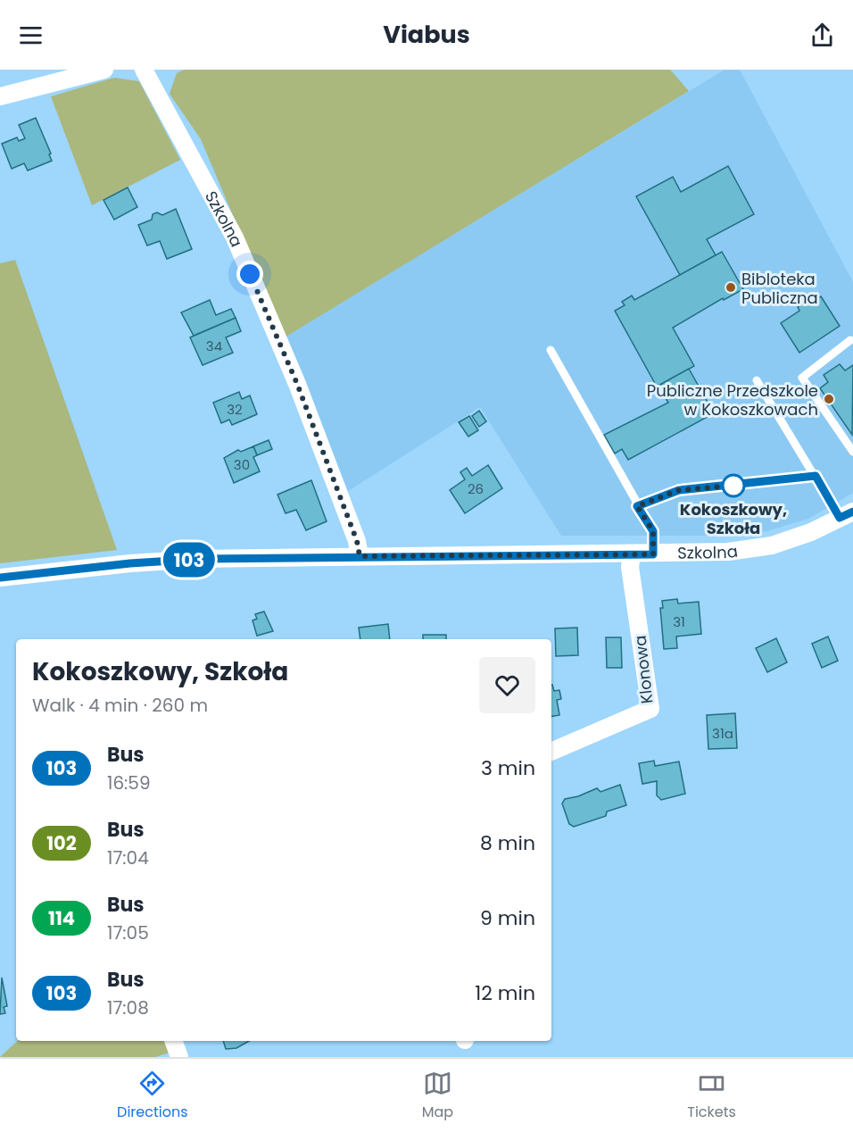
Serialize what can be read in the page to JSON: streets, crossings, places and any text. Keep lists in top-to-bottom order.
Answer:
{
  "streets": {
    "street": ["Szkolna", "Klonowa"]
  },
  "crossings": [
    ["Szkolna", "Klonowa"]
  ],
  "places": ["Bibloteka Publiczna", "Publiczne Przedszkole w Kokoszkowach", "Kokoszkowy, Szkoła"],
  "lines": ["bus line 103"],
  "house_numbers": [
    "34",
    "32",
    "30",
    "26",
    "31",
    "31a"
  ],
  "page": {
    "header": "Viabus",
    "on_map": "103",
    "heading": ["Kokoszkowy, Szkoła", "Walk · 4 min · 260 m"],
    "list": [
      {
        "mark": "103",
        "name": "Bus",
        "note": "16:59",
        "value": "3 min"
      },
      {
        "mark": "102",
        "name": "Bus",
        "note": "17:04",
        "value": "8 min"
      },
      {
        "mark": "114",
        "name": "Bus",
        "note": "17:05",
        "value": "9 min"
      },
      {
        "mark": "103",
        "name": "Bus",
        "note": "17:08",
        "value": "12 min"
      }
    ],
    "tabs": ["Directions", "Map", "Tickets"]
  }
}
